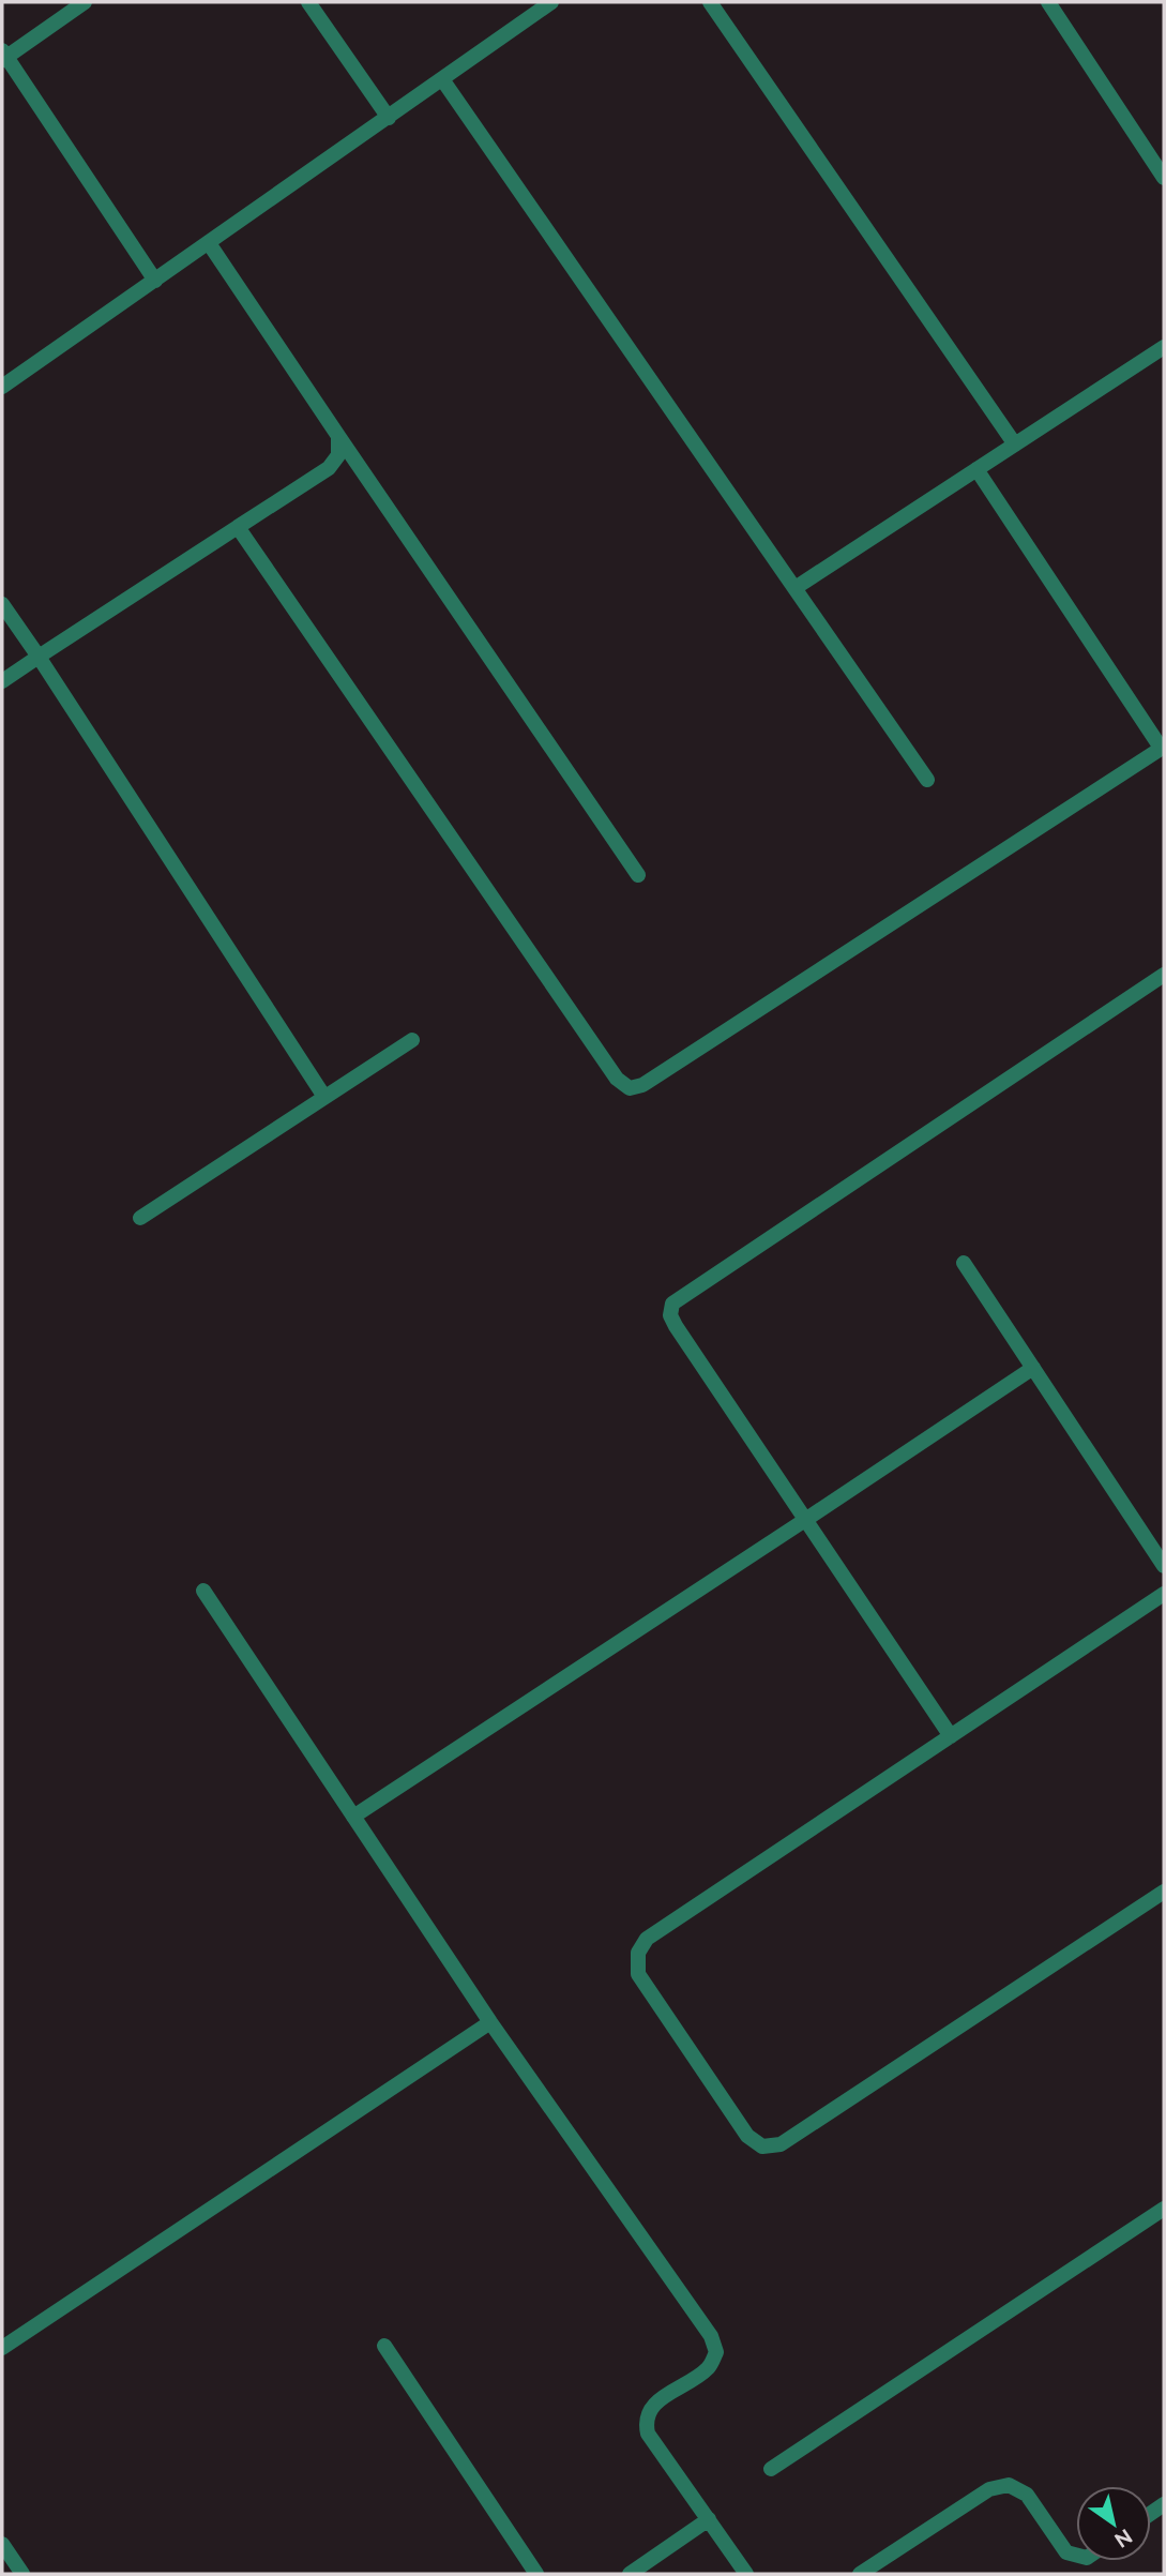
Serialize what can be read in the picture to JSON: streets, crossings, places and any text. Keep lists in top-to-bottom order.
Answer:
{
  "north": "bottom right"
}
